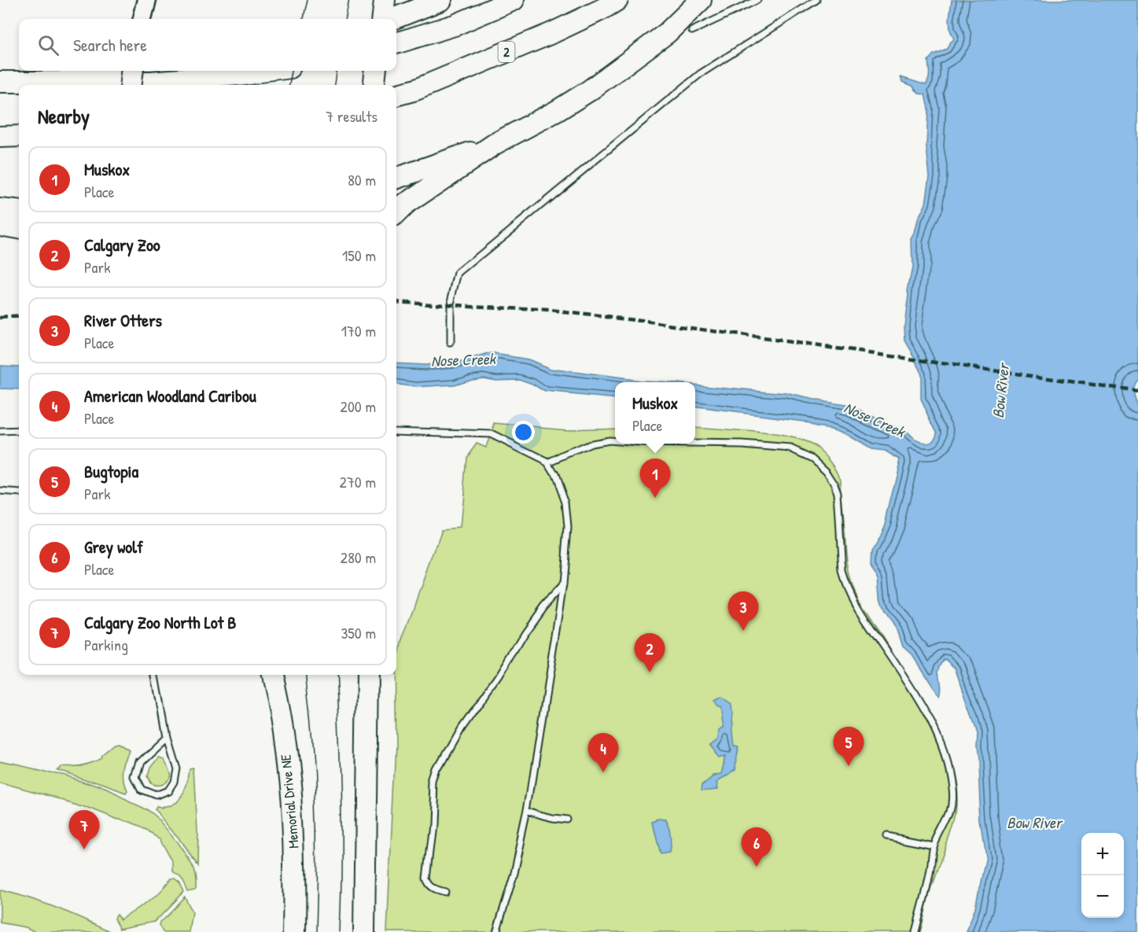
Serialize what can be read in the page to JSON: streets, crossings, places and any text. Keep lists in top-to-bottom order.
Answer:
{
  "streets": {
    "highway": ["2", "Memorial Drive NE"]
  },
  "water": ["Nose Creek", "Bow River"],
  "page": {
    "search": "Search here",
    "heading": ["Nearby", "7 results"],
    "list": [
      {
        "mark": "1",
        "name": "Muskox",
        "note": "Place",
        "value": "80 m"
      },
      {
        "mark": "2",
        "name": "Calgary Zoo",
        "note": "Park",
        "value": "150 m"
      },
      {
        "mark": "3",
        "name": "River Otters",
        "note": "Place",
        "value": "170 m"
      },
      {
        "mark": "4",
        "name": "American Woodland Caribou",
        "note": "Place",
        "value": "200 m"
      },
      {
        "mark": "5",
        "name": "Bugtopia",
        "note": "Park",
        "value": "270 m"
      },
      {
        "mark": "6",
        "name": "Grey wolf",
        "note": "Place",
        "value": "280 m"
      },
      {
        "mark": "7",
        "name": "Calgary Zoo North Lot B",
        "note": "Parking",
        "value": "350 m"
      }
    ],
    "popup": ["Muskox", "Place"],
    "pins": [
      "1",
      "3",
      "2",
      "5",
      "4",
      "7",
      "6"
    ],
    "map_buttons": ["+", "−"]
  }
}
